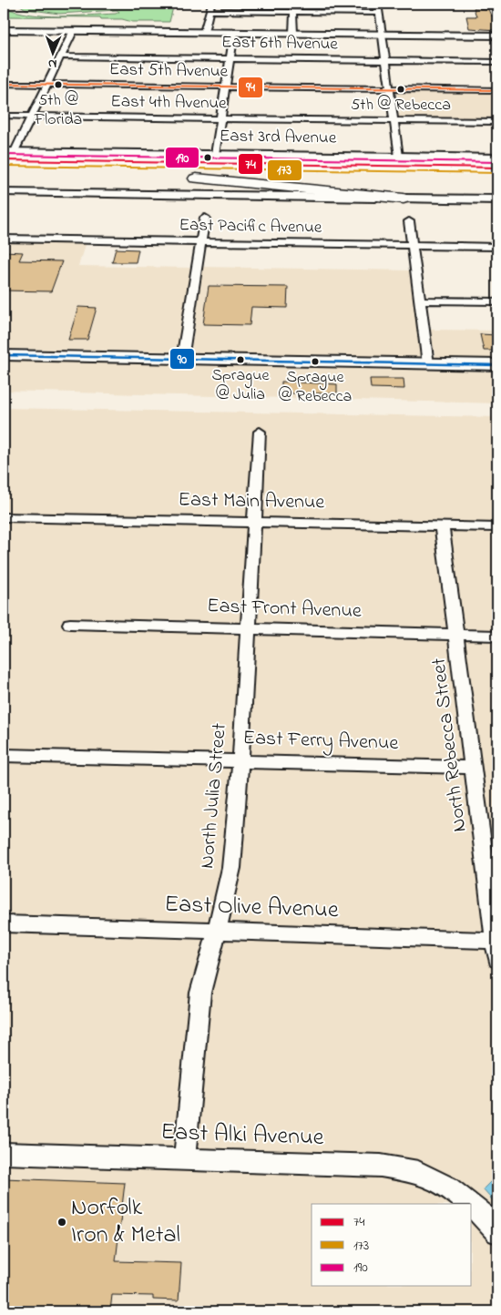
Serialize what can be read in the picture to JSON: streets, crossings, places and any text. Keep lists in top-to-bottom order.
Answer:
{
  "streets": {
    "main road": ["East 3rd Avenue"],
    "street": [
      "East 6th Avenue",
      "East 5th Avenue",
      "East 4th Avenue",
      "East Pacific Avenue",
      "East Main Avenue",
      "East Front Avenue",
      "East Ferry Avenue",
      "North Rebecca Street",
      "North Julia Street",
      "East Olive Avenue",
      "East Alki Avenue"
    ]
  },
  "crossings": [
    ["East Main Avenue", "North Rebecca Street"],
    ["East Main Avenue", "North Julia Street"],
    ["East Front Avenue", "North Rebecca Street"],
    ["East Front Avenue", "North Julia Street"],
    ["East Ferry Avenue", "North Rebecca Street"],
    ["East Ferry Avenue", "North Julia Street"],
    ["North Rebecca Street", "East Olive Avenue"],
    ["North Julia Street", "East Olive Avenue"],
    ["North Julia Street", "East Alki Avenue"]
  ],
  "places": [
    "5th @ Florida",
    "5th @ Rebecca",
    "Sprague @ Julia",
    "Sprague @ Rebecca",
    "Norfolk Iron & Metal"
  ],
  "lines": [
    "transit line 94",
    "transit line 190",
    "transit line 74",
    "transit line 173",
    "transit line 90"
  ],
  "legend": ["74", "173", "190"],
  "north": "bottom"
}
